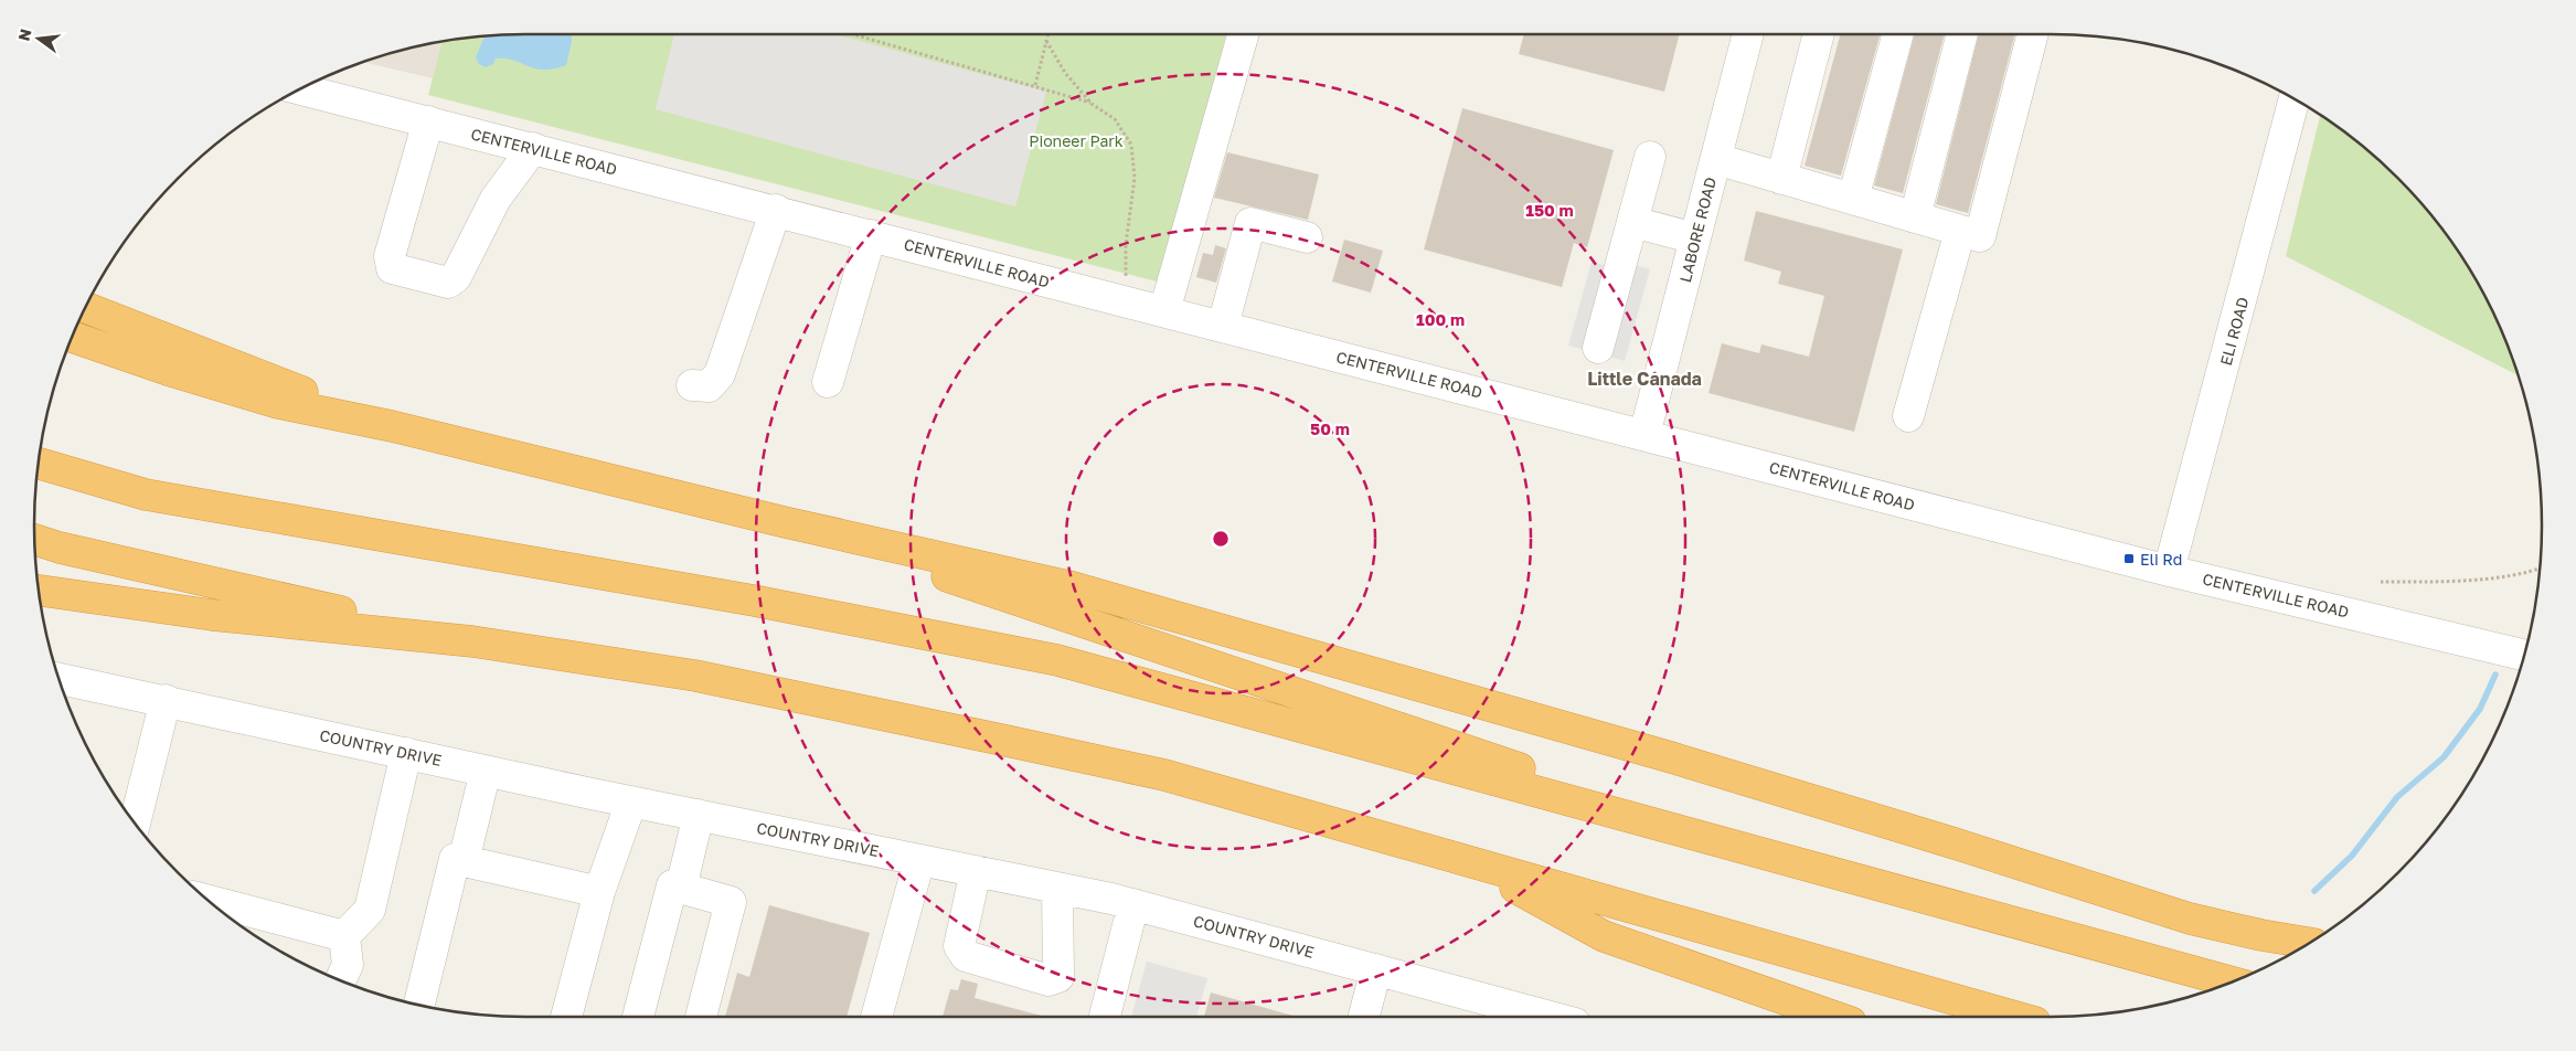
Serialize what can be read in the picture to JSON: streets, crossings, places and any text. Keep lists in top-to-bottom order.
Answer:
{
  "streets": {
    "street": [
      "CENTERVILLE ROAD",
      "LABORE ROAD",
      "ELI ROAD",
      "COUNTRY DRIVE"
    ]
  },
  "crossings": [
    ["CENTERVILLE ROAD", "LABORE ROAD"],
    ["CENTERVILLE ROAD", "ELI ROAD"]
  ],
  "districts": ["Little Canada"],
  "parks": ["Pioneer Park"],
  "places": {
    "transit": ["Eli Rd"]
  },
  "north": "left",
  "rings": ["150 m", "100 m", "50 m"]
}
